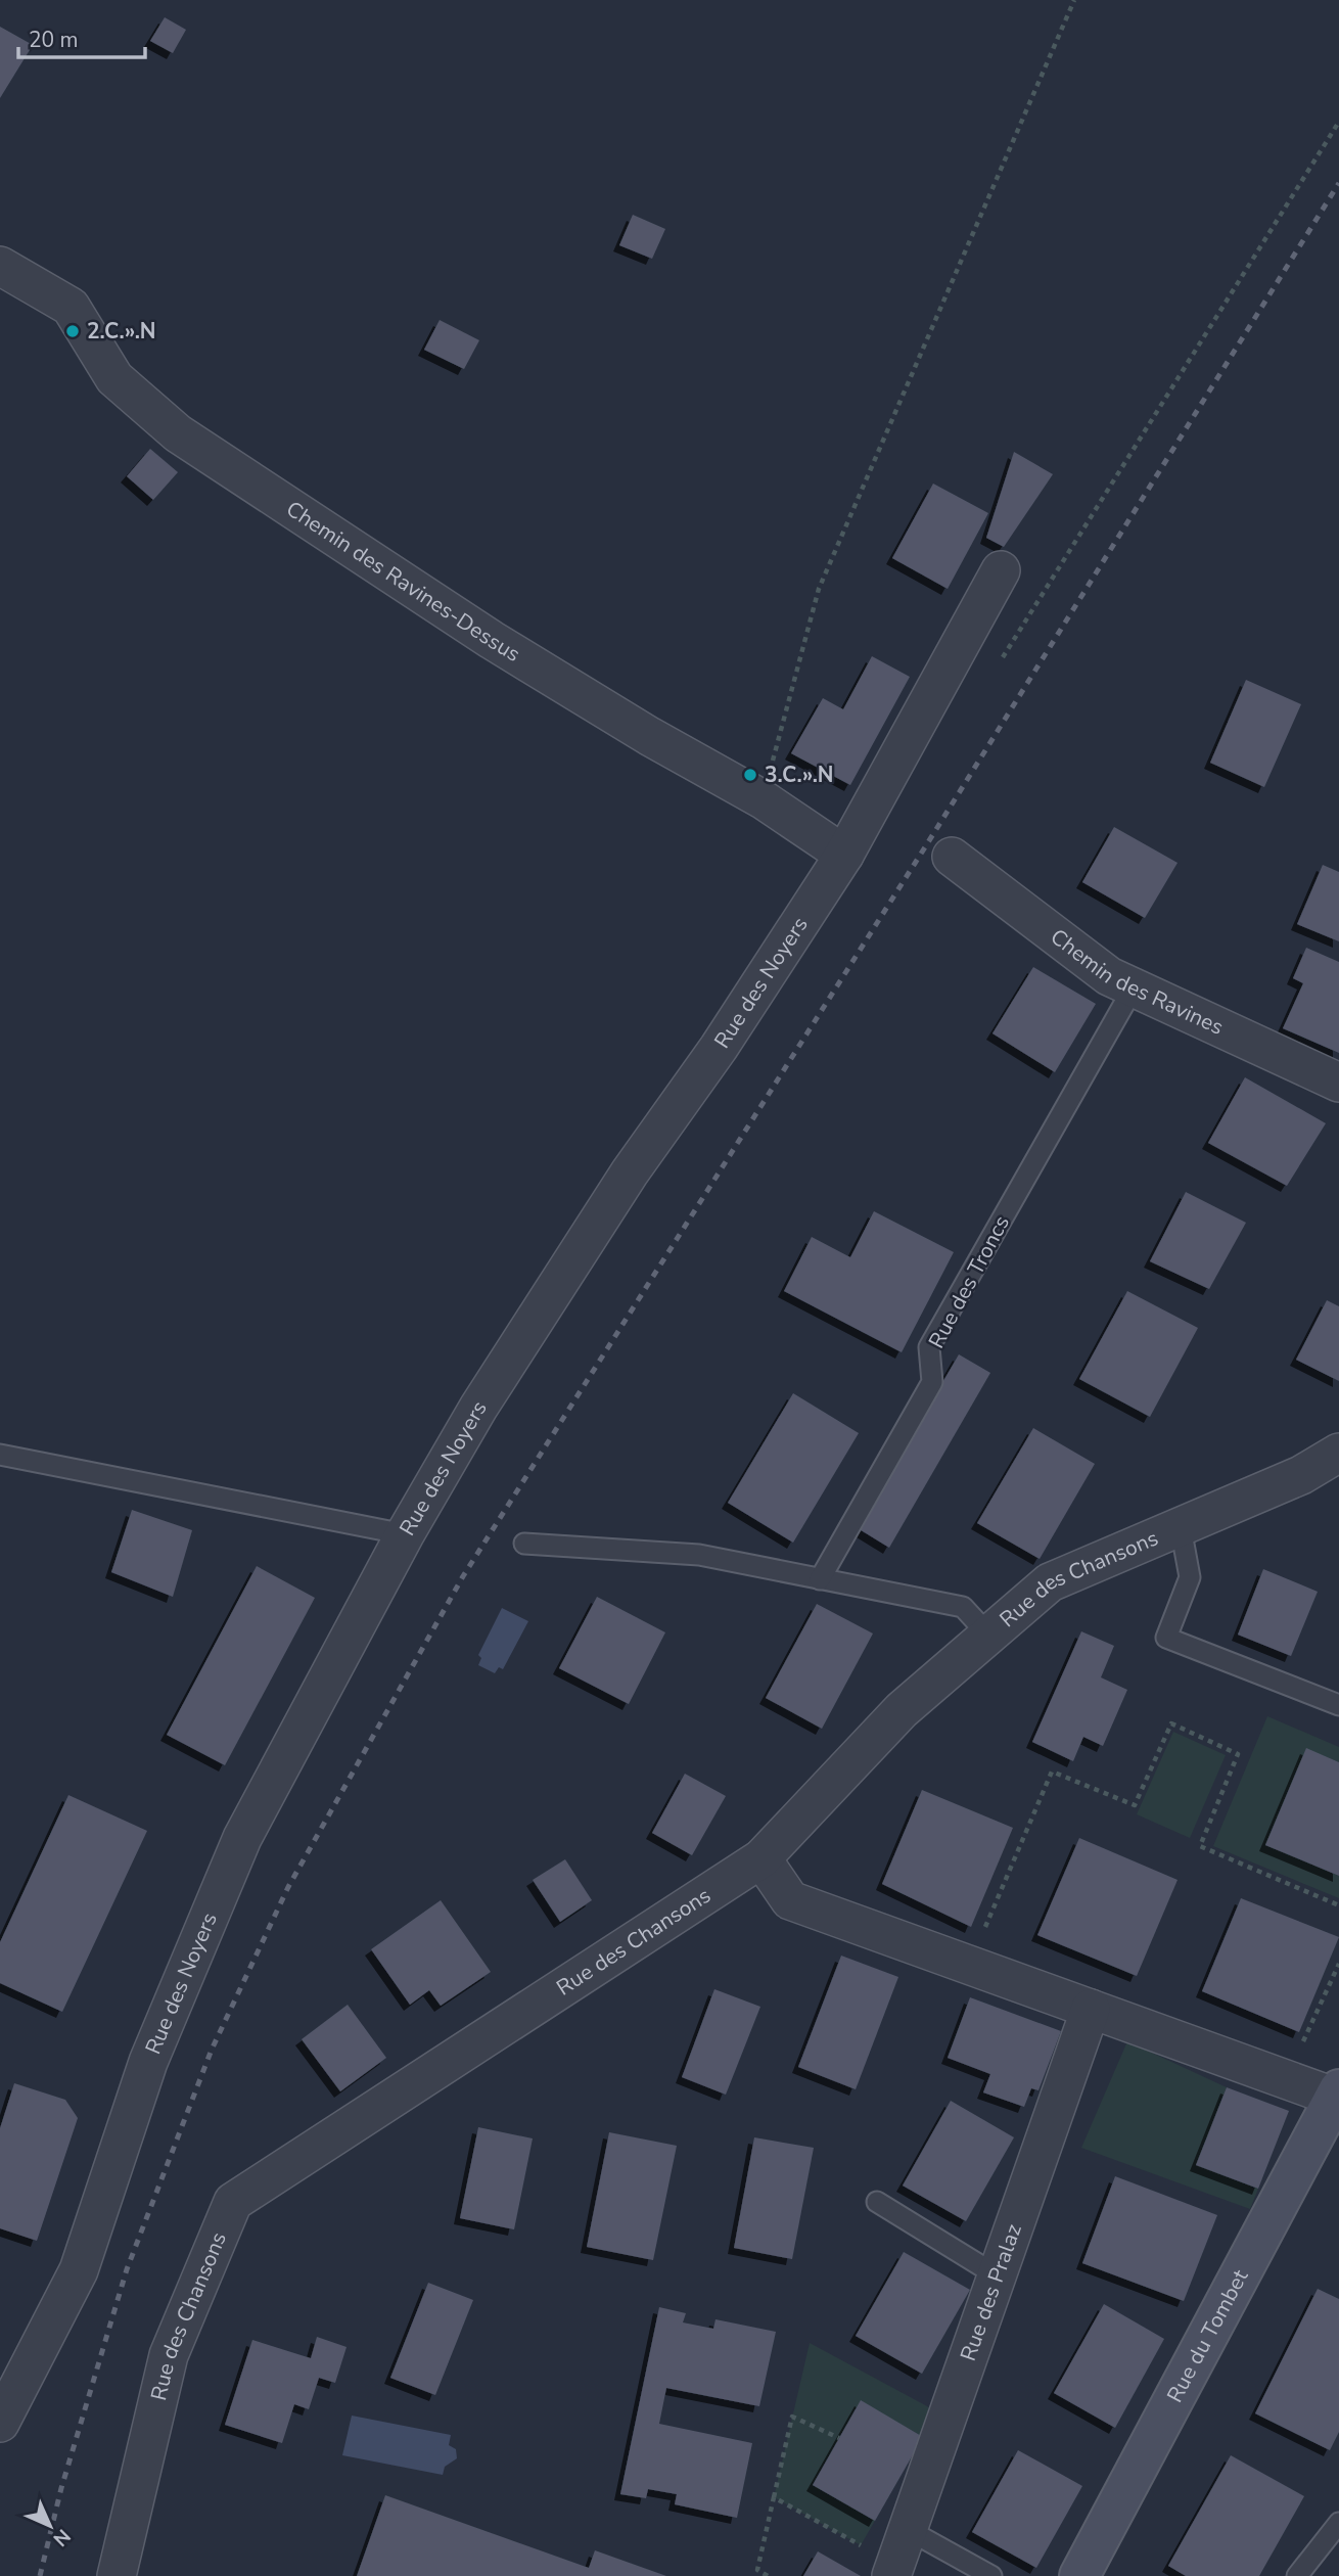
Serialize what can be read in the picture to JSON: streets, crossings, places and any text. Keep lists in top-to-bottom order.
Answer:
{
  "streets": {
    "street": [
      "Chemin des Ravines-Dessus",
      "Chemin des Ravines",
      "Rue des Noyers",
      "Rue des Chansons",
      "Rue des Pralaz",
      "Rue du Tombet"
    ],
    "lane": ["Rue des Troncs"]
  },
  "crossings": [
    ["Chemin des Ravines-Dessus", "Rue des Noyers"],
    ["Chemin des Ravines", "Rue des Troncs"]
  ],
  "places": ["2.C.».N", "3.C.».N"],
  "scale_bar": "20 m",
  "north": "bottom right"
}
